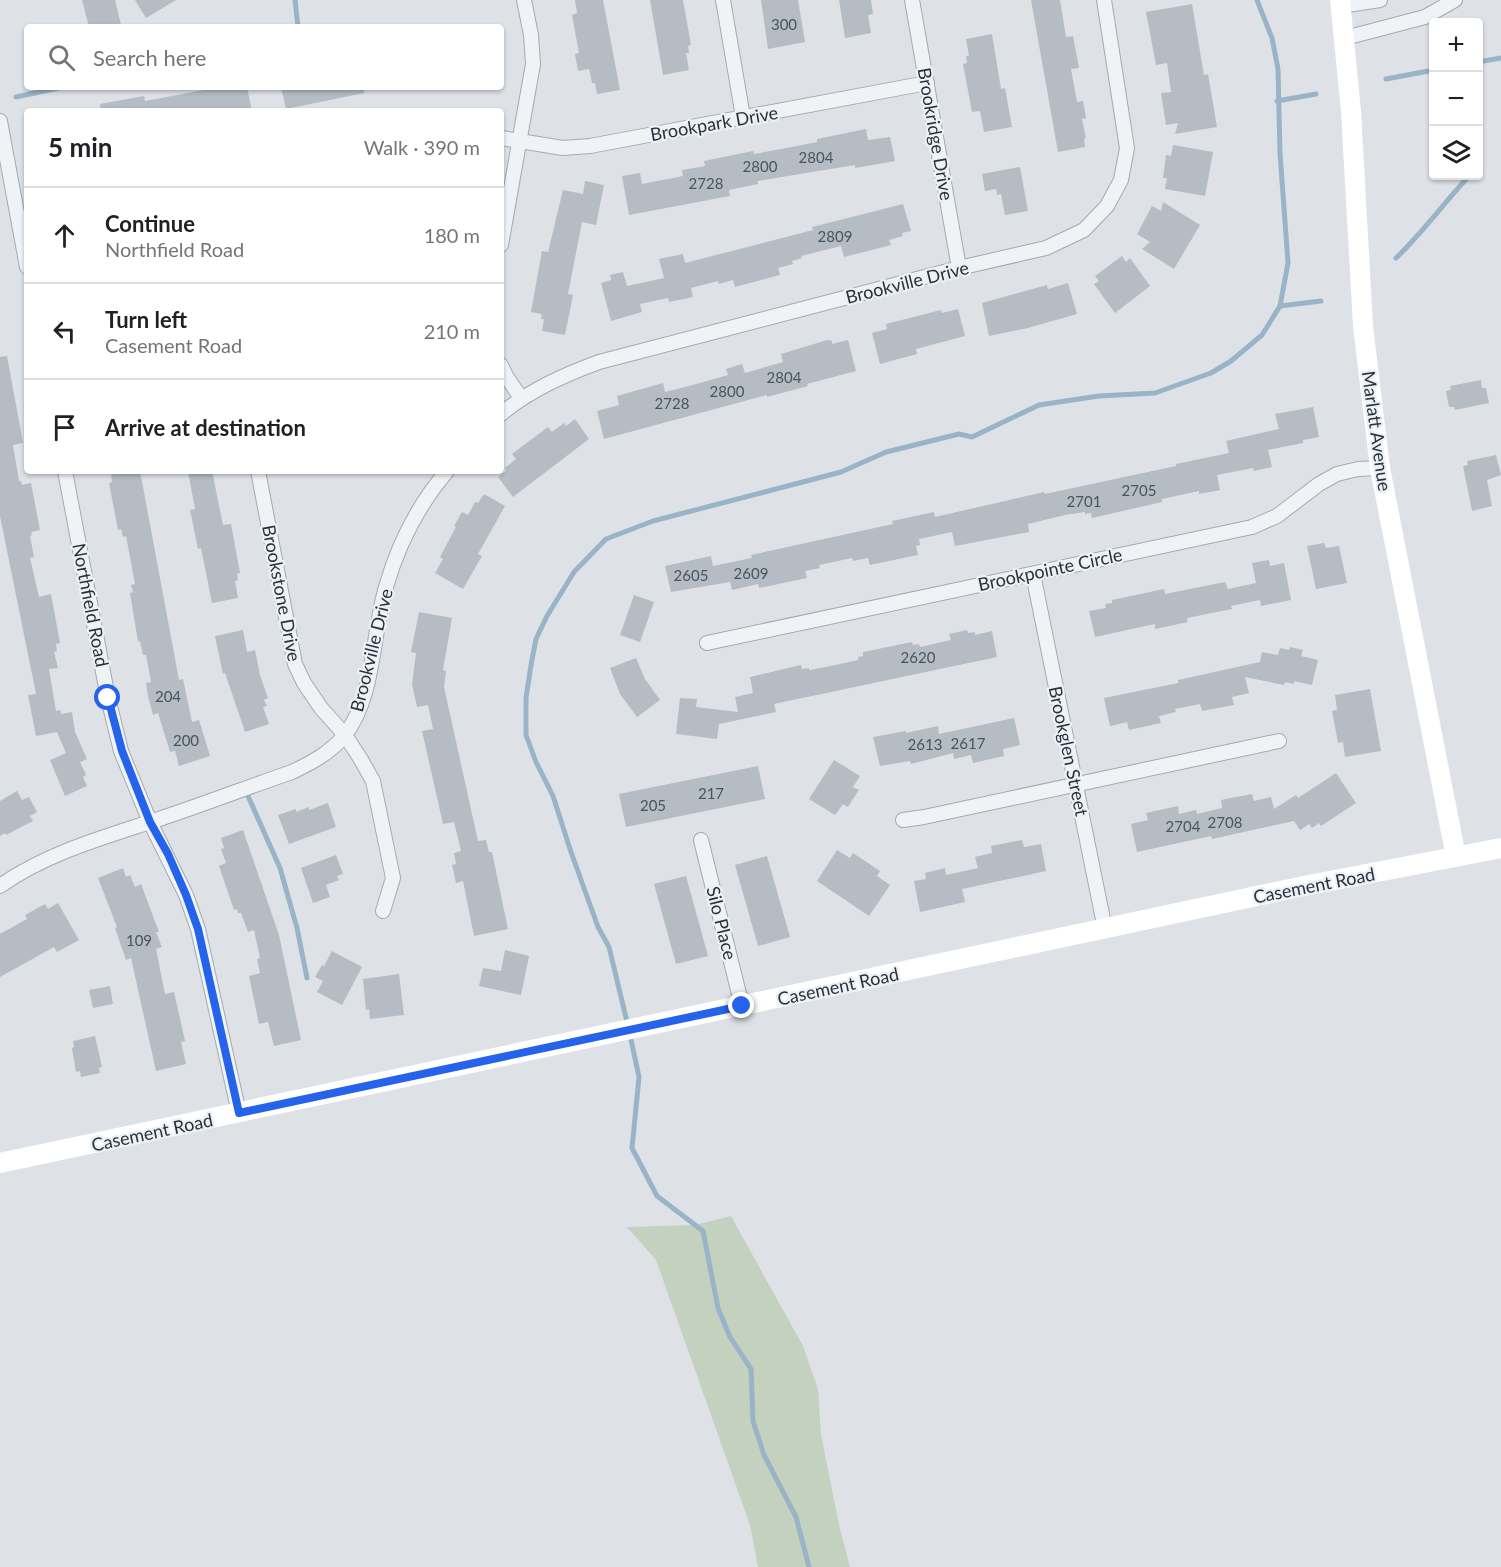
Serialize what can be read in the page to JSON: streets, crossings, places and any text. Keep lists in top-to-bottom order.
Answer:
{
  "streets": {
    "street": [
      "Brookpark Drive",
      "Brookridge Drive",
      "Brookville Drive",
      "Marlatt Avenue",
      "Brookpointe Circle",
      "Brookstone Drive",
      "Northfield Road",
      "Brookglen Street",
      "Casement Road",
      "Silo Place"
    ]
  },
  "crossings": [
    ["Brookpark Drive", "Brookridge Drive"],
    ["Brookridge Drive", "Brookville Drive"],
    ["Brookville Drive", "Brookstone Drive"],
    ["Brookville Drive", "Northfield Road"],
    ["Marlatt Avenue", "Brookpointe Circle"],
    ["Marlatt Avenue", "Casement Road"],
    ["Brookpointe Circle", "Brookglen Street"],
    ["Northfield Road", "Casement Road"],
    ["Brookglen Street", "Casement Road"],
    ["Casement Road", "Silo Place"]
  ],
  "house_numbers": [
    "300",
    "2804",
    "2800",
    "2728",
    "2809",
    "2804",
    "2800",
    "2728",
    "2705",
    "2701",
    "2609",
    "2605",
    "2620",
    "204",
    "200",
    "2617",
    "2613",
    "217",
    "205",
    "2708",
    "2704",
    "109"
  ],
  "page": {
    "map_buttons": ["+", "−"],
    "search": "Search here",
    "heading": ["5 min", "Walk · 390 m"],
    "list": [
      ["Continue", "Northfield Road", "180 m"],
      ["Turn left", "Casement Road", "210 m"],
      "Arrive at destination"
    ]
  }
}
